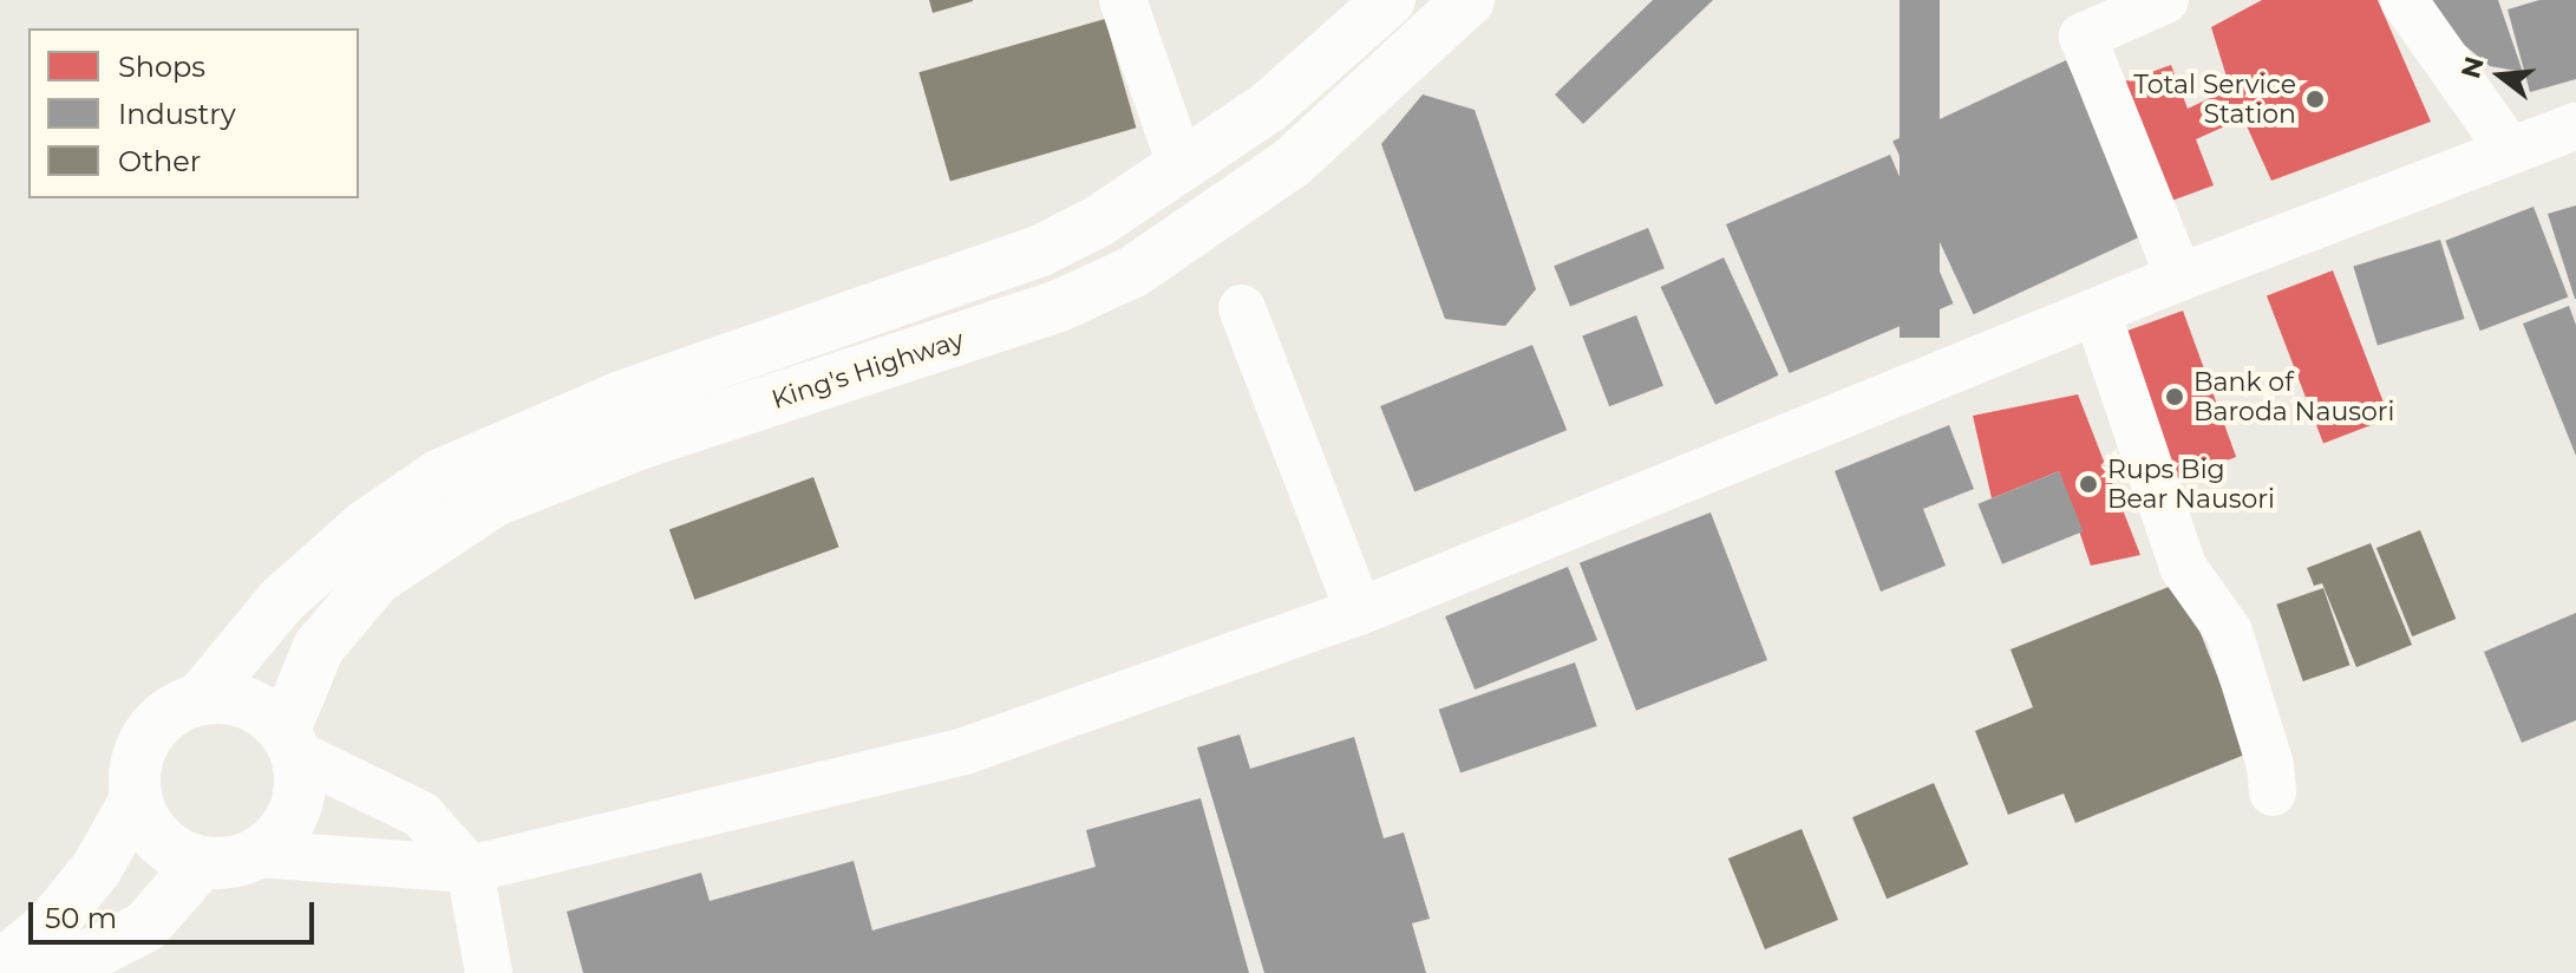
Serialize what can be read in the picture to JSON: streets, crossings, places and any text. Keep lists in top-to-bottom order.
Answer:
{
  "streets": {
    "highway": ["King's Highway"]
  },
  "places": ["Total Service Station", "Bank of Baroda Nausori", "Rups Big Bear Nausori"],
  "legend": ["Shops", "Industry", "Other"],
  "scale_bar": "50 m",
  "north": "left"
}
